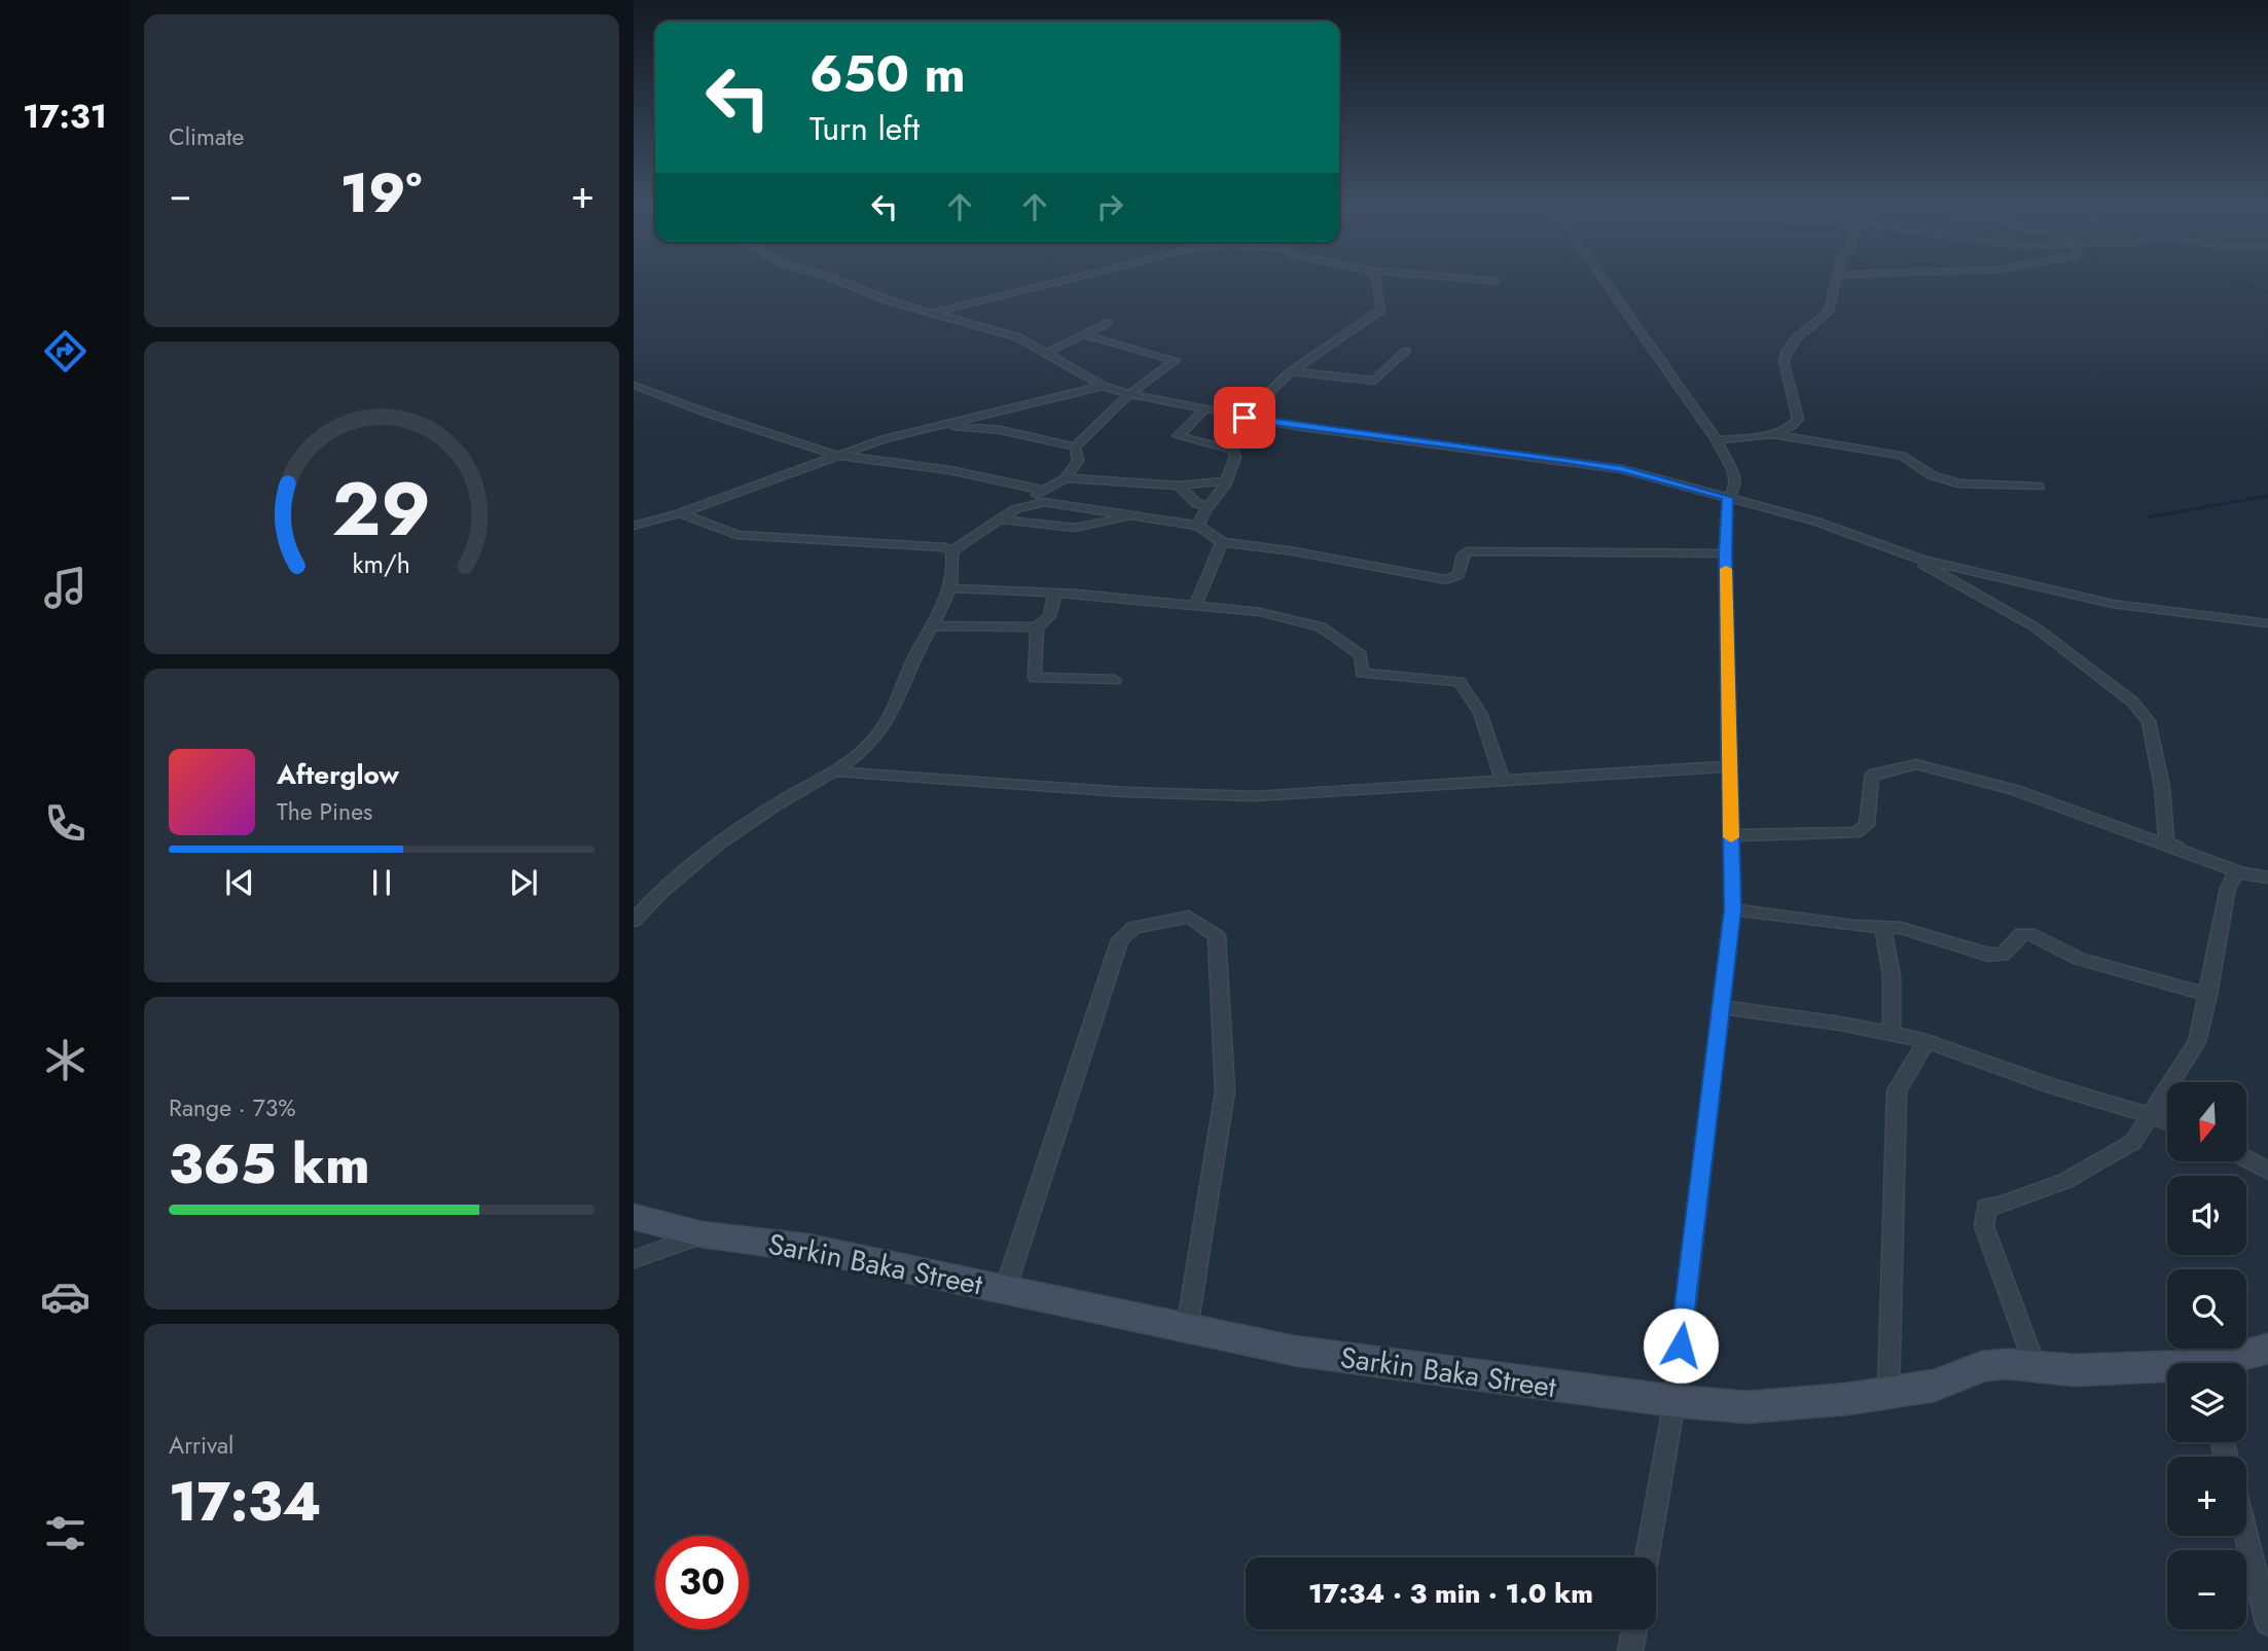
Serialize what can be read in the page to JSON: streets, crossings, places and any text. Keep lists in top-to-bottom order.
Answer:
{
  "streets": {
    "street": ["Sarkin Baka Street"]
  },
  "north": "bottom",
  "page": {
    "tabs": "17:31",
    "tile": [
      "Climate",
      ["Range · 73%", "365 km"],
      ["Arrival", "17:34"]
    ],
    "turn": ["650 m", "Turn left"],
    "heat": ["−", "19°", "+"],
    "song": ["Afterglow", "The Pines"],
    "map_buttons": ["+", "−"],
    "limit": "30",
    "trip": "17:34 · 3 min · 1.0 km",
    "gauge": ["29", "km/h"]
  }
}
